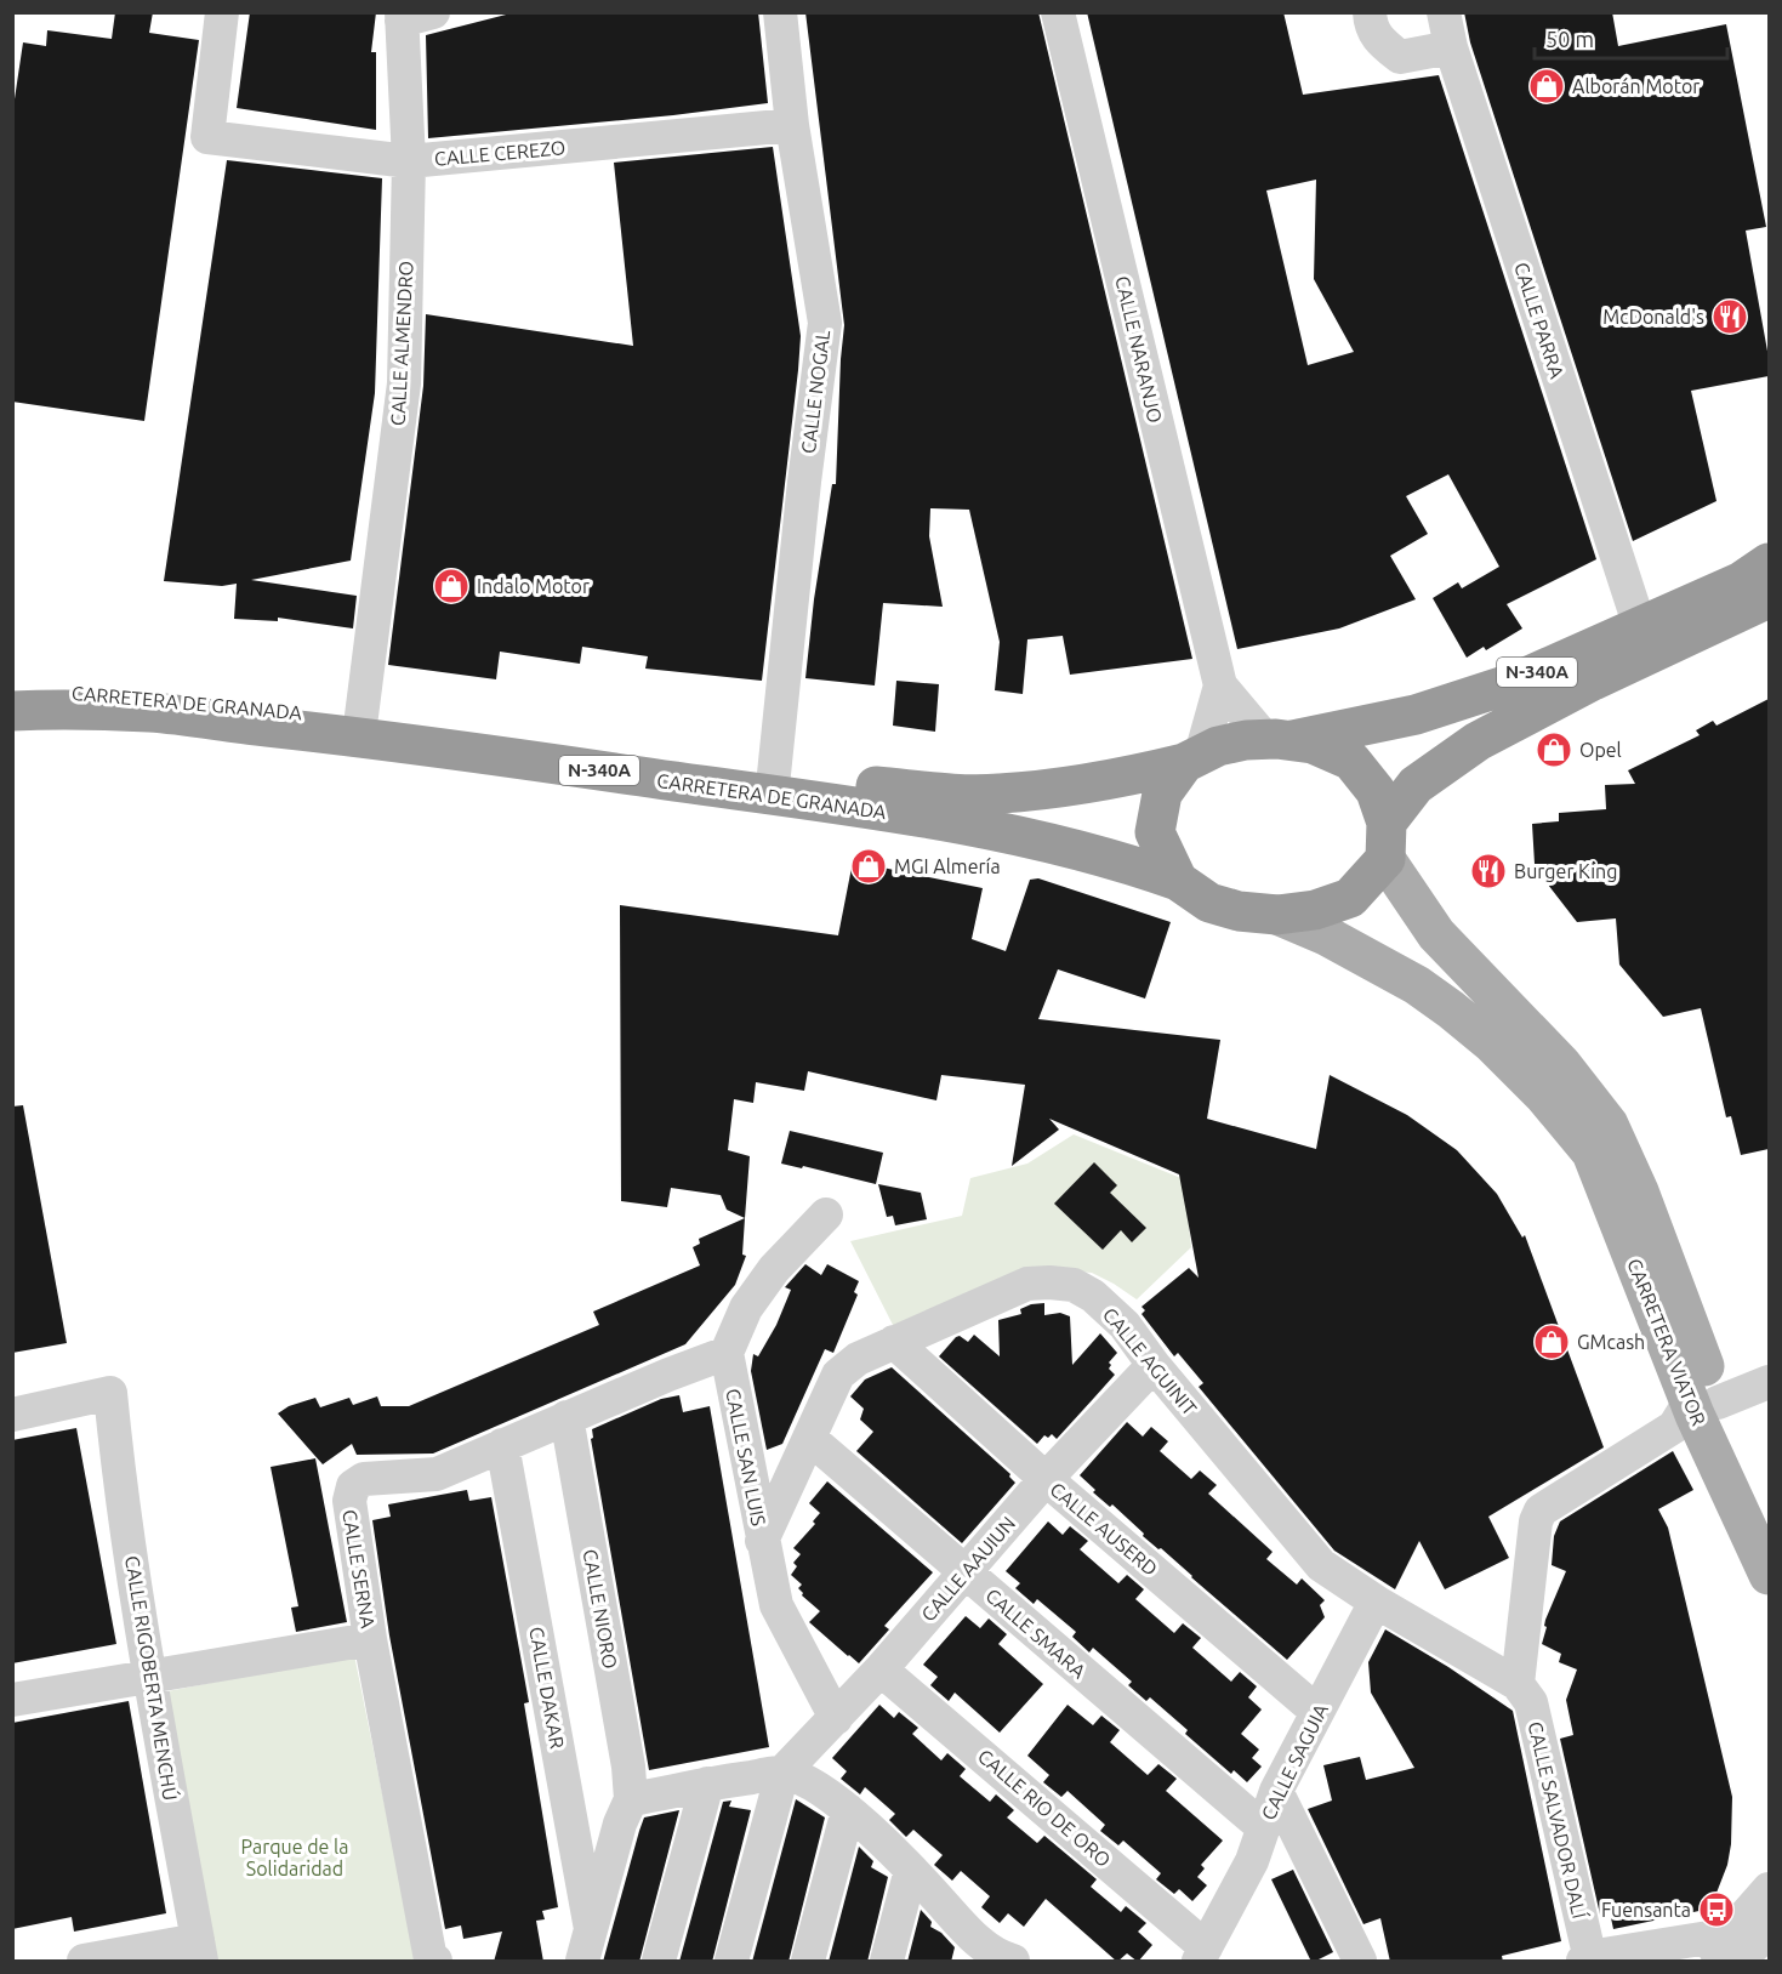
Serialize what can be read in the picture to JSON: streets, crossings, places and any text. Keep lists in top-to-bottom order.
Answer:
{
  "streets": {
    "highway": ["N-340A", "CARRETERA DE GRANADA"],
    "main road": ["CARRETERA VIATOR"],
    "street": [
      "CALLE CEREZO",
      "CALLE PARRA",
      "CALLE ALMENDRO",
      "CALLE NARANJO",
      "CALLE NOGAL",
      "CALLE AGUINIT",
      "CALLE SAN LUIS",
      "CALLE AUSERD",
      "CALLE SERNA",
      "CALLE AAUIUN",
      "CALLE NIORO",
      "CALLE SMARA",
      "CALLE RIGOBERTA MENCHÚ",
      "CALLE DAKAR",
      "CALLE SAGUIA",
      "CALLE RIO DE ORO",
      "CALLE SALVADOR DALÍ"
    ]
  },
  "crossings": [
    ["CALLE CEREZO", "CALLE ALMENDRO"],
    ["CALLE CEREZO", "CALLE NOGAL"],
    ["CALLE PARRA", "N-340A"],
    ["CALLE ALMENDRO", "CARRETERA DE GRANADA"],
    ["CALLE NARANJO", "N-340A"],
    ["CALLE NARANJO", "CARRETERA DE GRANADA"],
    ["CALLE NARANJO", "CARRETERA VIATOR"],
    ["CALLE NOGAL", "CARRETERA DE GRANADA"],
    ["N-340A", "CARRETERA DE GRANADA"],
    ["N-340A", "CARRETERA VIATOR"],
    ["CARRETERA DE GRANADA", "CARRETERA VIATOR"],
    ["CALLE AGUINIT", "CALLE SAN LUIS"],
    ["CALLE AGUINIT", "CALLE AUSERD"],
    ["CALLE AGUINIT", "CALLE AAUIUN"],
    ["CALLE AGUINIT", "CALLE SMARA"],
    ["CALLE AGUINIT", "CALLE SAGUIA"],
    ["CALLE SAN LUIS", "CALLE SERNA"],
    ["CALLE SAN LUIS", "CALLE AAUIUN"],
    ["CALLE AUSERD", "CALLE AAUIUN"],
    ["CALLE AUSERD", "CALLE SAGUIA"],
    ["CALLE SERNA", "CALLE NIORO"],
    ["CALLE SERNA", "CALLE DAKAR"],
    ["CALLE AAUIUN", "CALLE SMARA"],
    ["CALLE AAUIUN", "CALLE RIO DE ORO"],
    ["CALLE SMARA", "CALLE SAGUIA"],
    ["CALLE SAGUIA", "CALLE RIO DE ORO"]
  ],
  "parks": ["Parque de la Solidaridad"],
  "places": {
    "shop": [
      "Alborán Motor",
      "Indalo Motor",
      "Opel",
      "MGI Almería",
      "GMcash"
    ],
    "restaurant": ["McDonald's", "Burger King"],
    "bus stop": ["Fuensanta"]
  },
  "scale_bar": "50 m"
}
